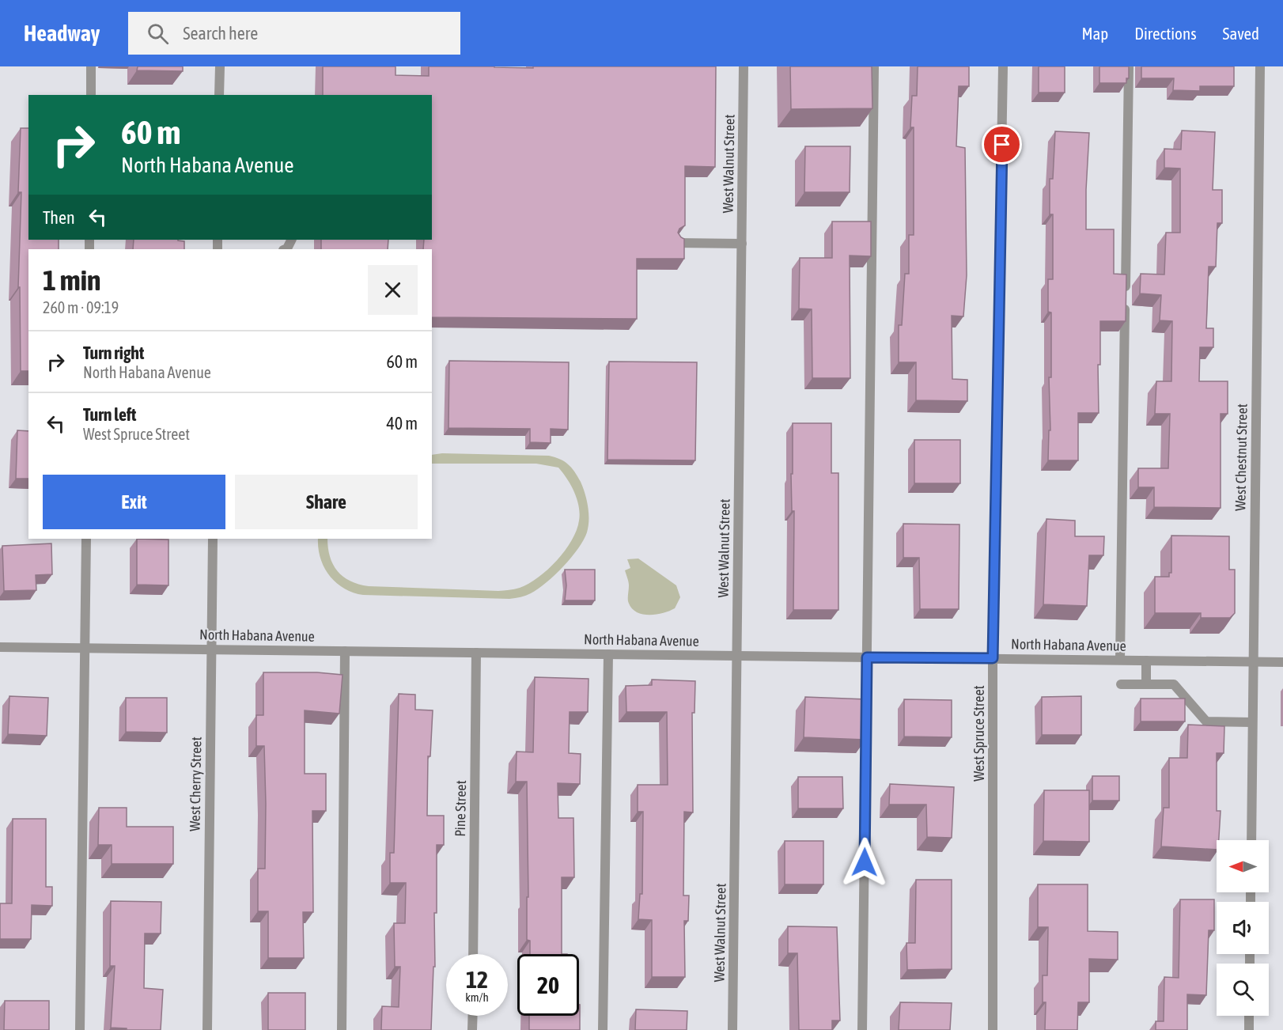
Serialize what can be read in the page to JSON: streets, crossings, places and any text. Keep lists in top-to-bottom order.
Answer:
{
  "streets": {
    "street": [
      "West Walnut Street",
      "West Chestnut Street",
      "North Habana Avenue",
      "West Spruce Street",
      "West Cherry Street",
      "Pine Street"
    ]
  },
  "crossings": [
    ["West Walnut Street", "North Habana Avenue"],
    ["West Chestnut Street", "North Habana Avenue"],
    ["North Habana Avenue", "West Spruce Street"],
    ["North Habana Avenue", "West Cherry Street"],
    ["North Habana Avenue", "Pine Street"]
  ],
  "north": "left",
  "page": {
    "header": "Headway",
    "search": "Search here",
    "nav": ["Map", "Directions", "Saved"],
    "turn": ["60 m", "North Habana Avenue"],
    "then": "Then",
    "heading": ["1 min", "260 m · 09:19"],
    "list": [
      {
        "name": "Turn right",
        "note": "North Habana Avenue",
        "value": "60 m"
      },
      {
        "name": "Turn left",
        "note": "West Spruce Street",
        "value": "40 m"
      }
    ],
    "buttons": ["Exit", "Share"],
    "speed": "12 km/h",
    "limit": "20"
  }
}
